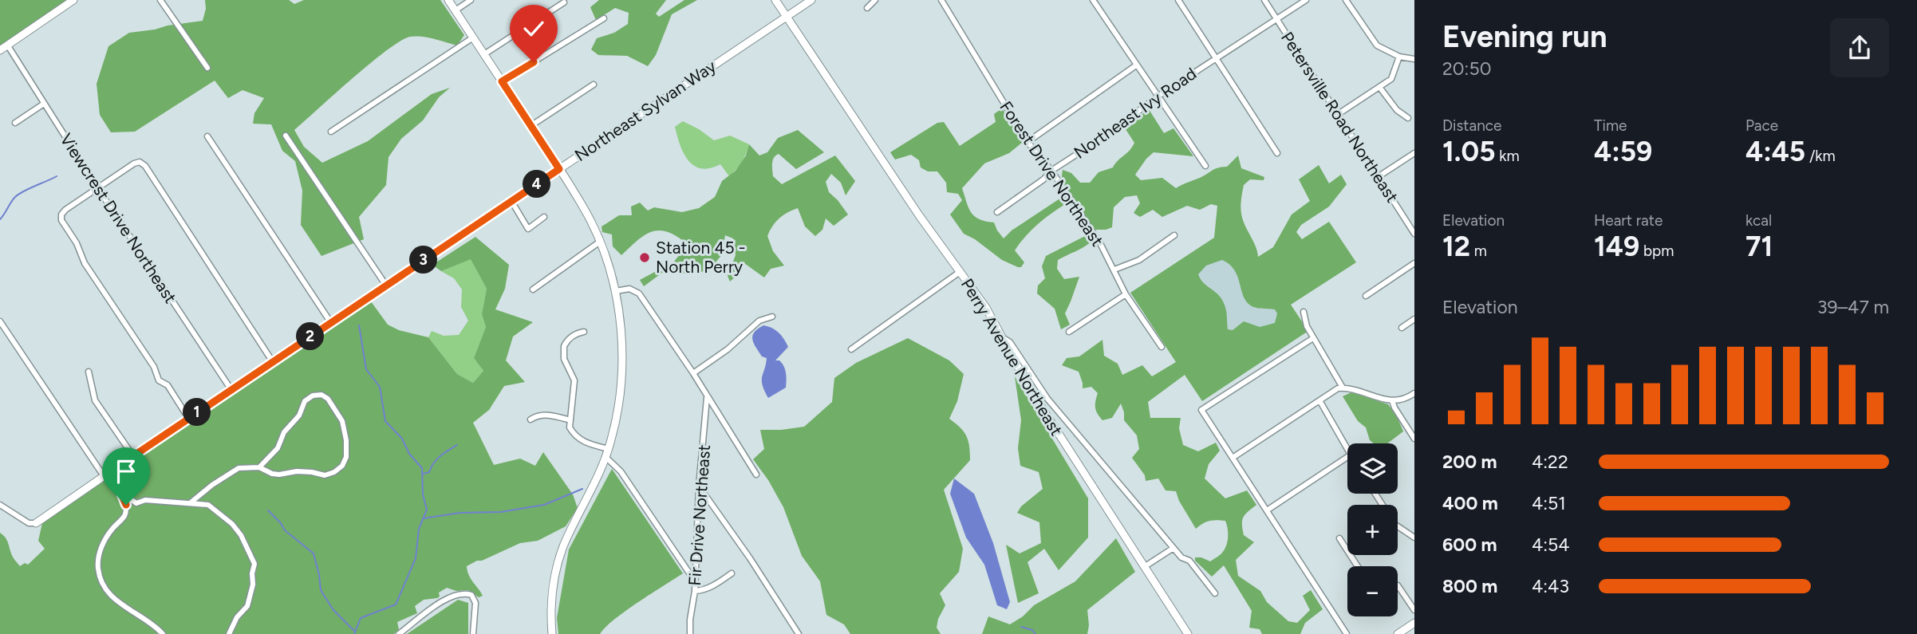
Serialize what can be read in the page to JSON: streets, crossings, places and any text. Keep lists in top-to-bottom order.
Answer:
{
  "streets": {
    "main road": ["Northeast Sylvan Way", "Perry Avenue Northeast"],
    "street": [
      "Northeast Ivy Road",
      "Petersville Road Northeast",
      "Forest Drive Northeast",
      "Viewcrest Drive Northeast",
      "Fir Drive Northeast"
    ]
  },
  "crossings": [
    ["Northeast Sylvan Way", "Viewcrest Drive Northeast"],
    ["Northeast Sylvan Way", "Perry Avenue Northeast"],
    ["Northeast Ivy Road", "Petersville Road Northeast"],
    ["Northeast Ivy Road", "Forest Drive Northeast"]
  ],
  "places": ["Station 45 - North Perry"],
  "page": {
    "heading": ["Evening run", "20:50"],
    "stats": [
      ["Distance", "1.05 km"],
      ["Time", "4:59"],
      ["Pace", "4:45 /km"],
      ["Elevation", "12 m"],
      ["Heart rate", "149 bpm"],
      ["kcal", "71"]
    ],
    "pins": [
      "4",
      "3",
      "2",
      "1"
    ],
    "chart": ["Elevation", "39–47 m"],
    "list": [
      {
        "name": "200 m",
        "note": "4:22"
      },
      {
        "name": "400 m",
        "note": "4:51"
      },
      {
        "name": "600 m",
        "note": "4:54"
      },
      {
        "name": "800 m",
        "note": "4:43"
      }
    ],
    "map_buttons": ["+", "−"]
  }
}
